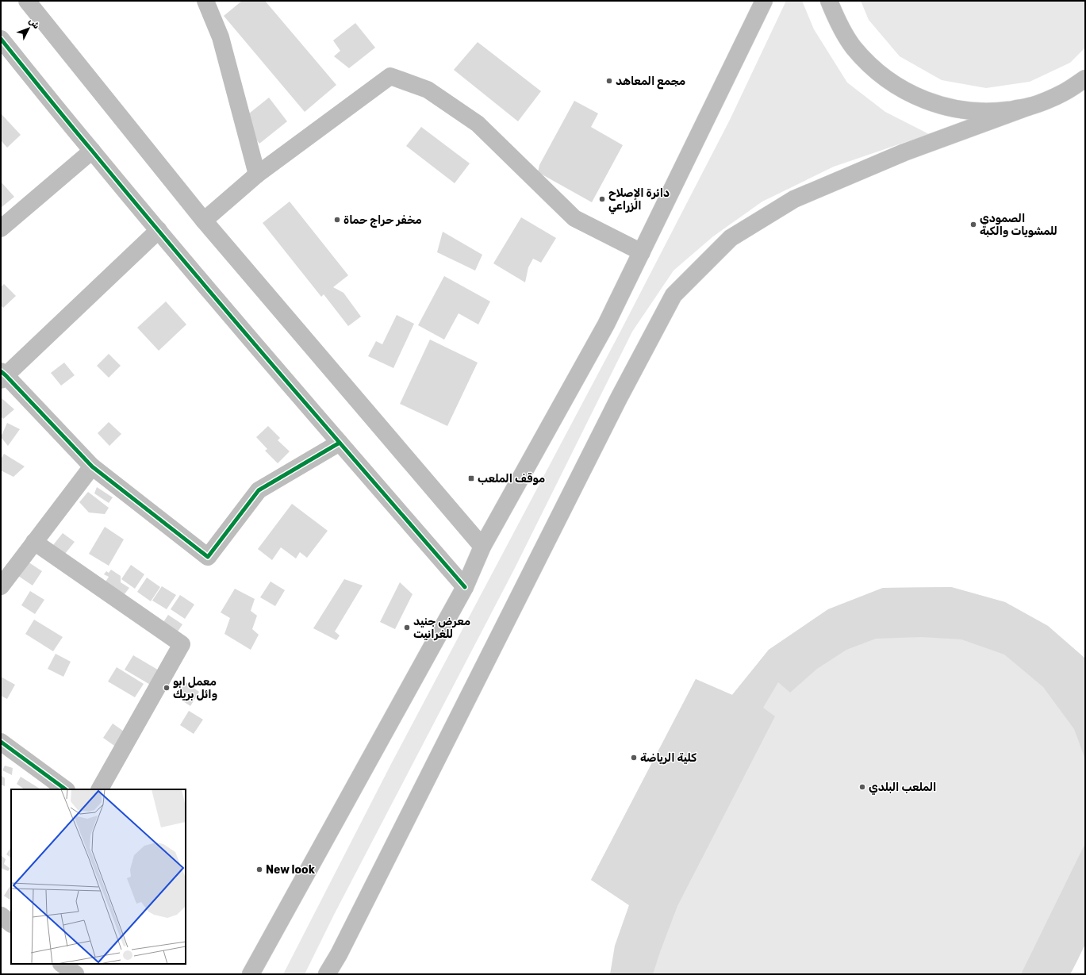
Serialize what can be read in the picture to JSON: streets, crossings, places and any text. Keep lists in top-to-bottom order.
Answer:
{
  "places": {
    "other": [
      "مجمع المعاهد",
      "دائرة الإصلاح الزراعي",
      "مخفر حراج حماة",
      "الصمودي للمشويات والكبة",
      "معرض جنيد للغرانيت",
      "معمل ابو وائل بريك",
      "كلية الرياضة",
      "الملعب البلدي",
      "New look"
    ],
    "transit": ["موقف الملعب"]
  },
  "north": "top right"
}
